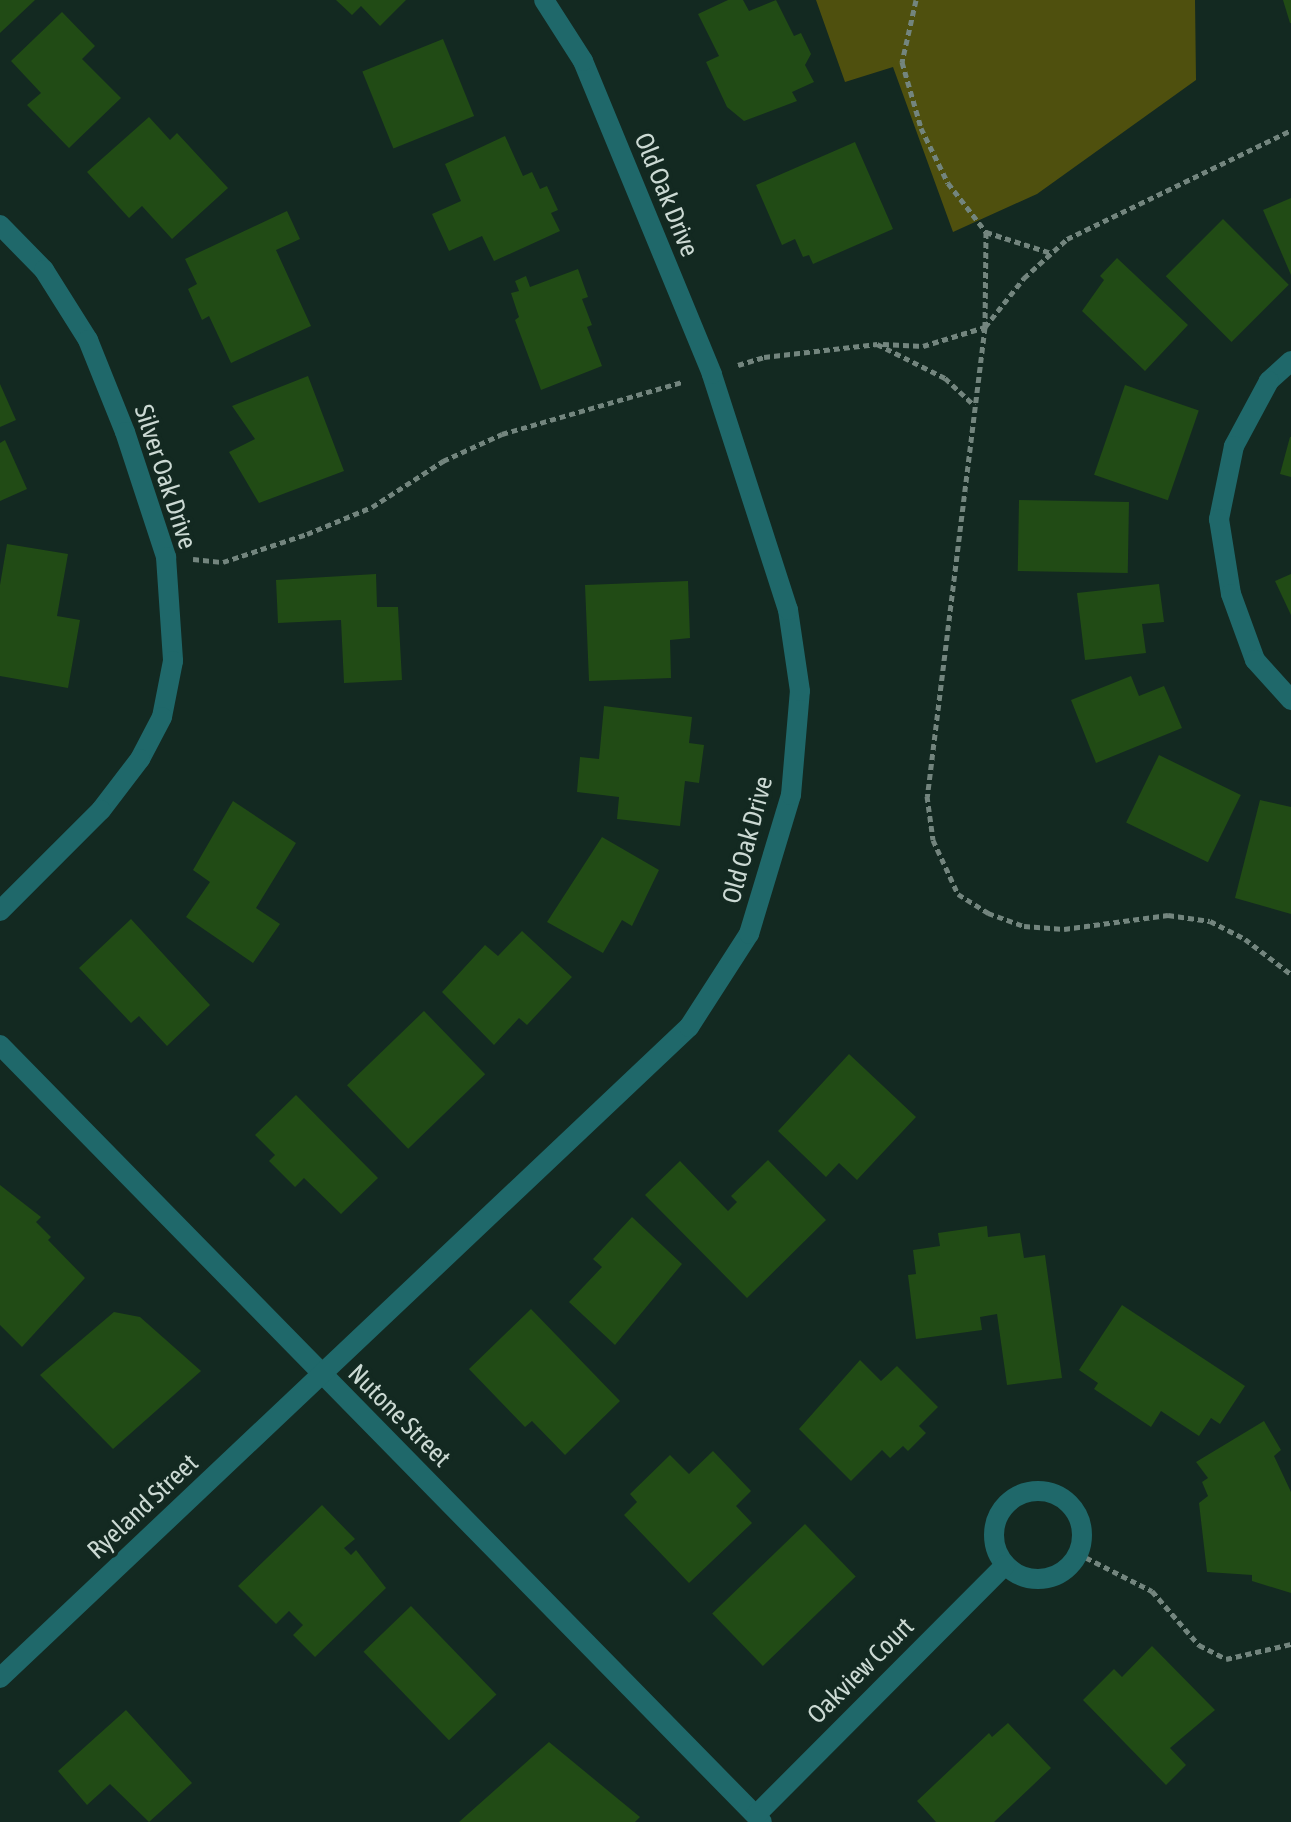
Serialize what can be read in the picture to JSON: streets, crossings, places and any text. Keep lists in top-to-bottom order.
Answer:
{
  "streets": {
    "street": [
      "Old Oak Drive",
      "Silver Oak Drive",
      "Nutone Street",
      "Ryeland Street",
      "Oakview Court"
    ]
  },
  "crossings": [
    ["Old Oak Drive", "Nutone Street"],
    ["Old Oak Drive", "Ryeland Street"],
    ["Nutone Street", "Ryeland Street"],
    ["Nutone Street", "Oakview Court"]
  ]
}
